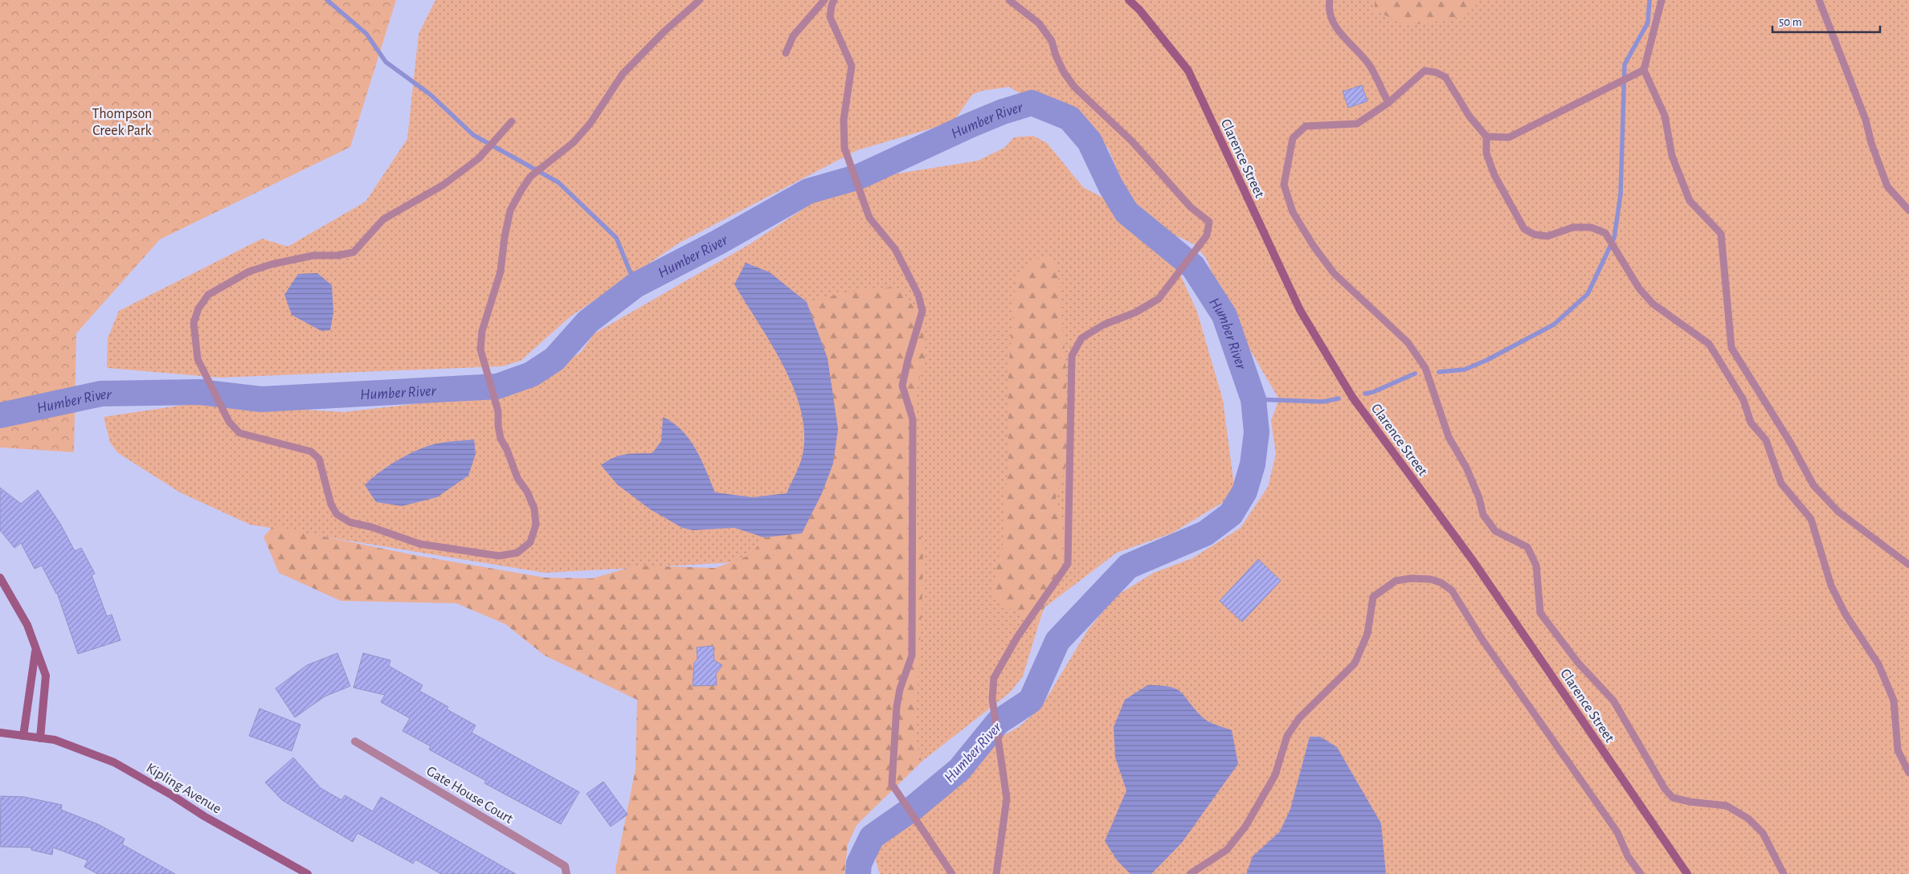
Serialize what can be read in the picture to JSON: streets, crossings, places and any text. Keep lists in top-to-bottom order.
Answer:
{
  "streets": {
    "street": ["Clarence Street", "Kipling Avenue", "Gate House Court"]
  },
  "water": ["Humber River"],
  "parks": ["Thompson Creek Park"],
  "scale_bar": "50 m"
}
